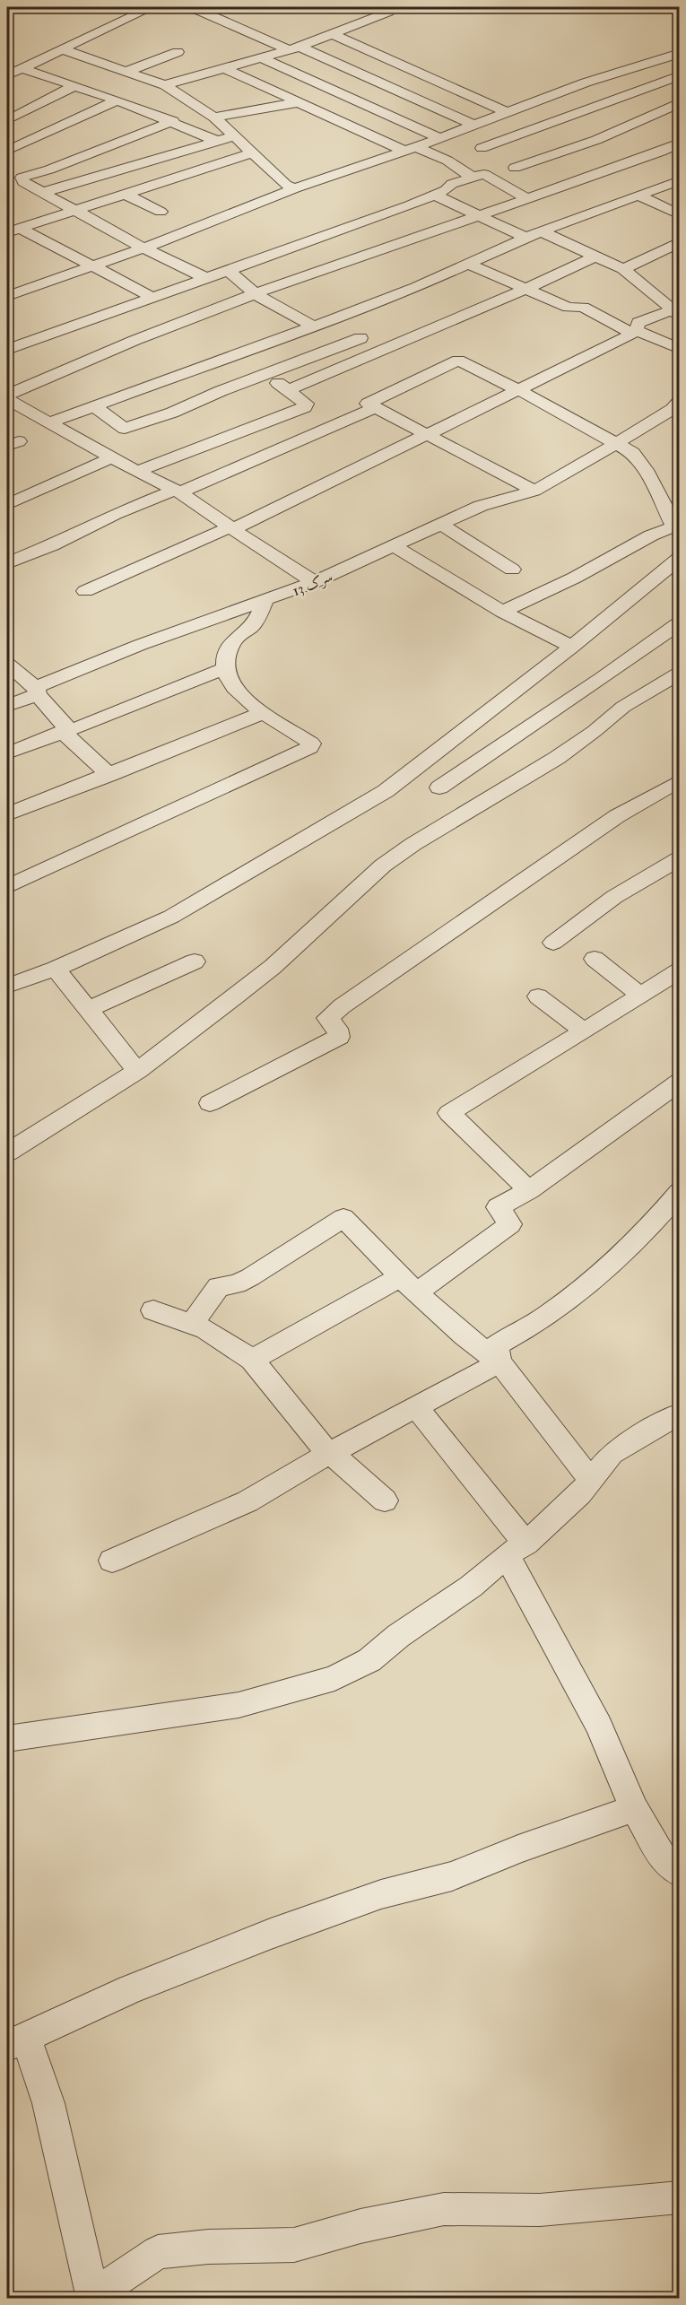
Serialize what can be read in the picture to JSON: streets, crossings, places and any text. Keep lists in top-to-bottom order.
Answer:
{
  "streets": {
    "street": ["سرک 13"]
  }
}
